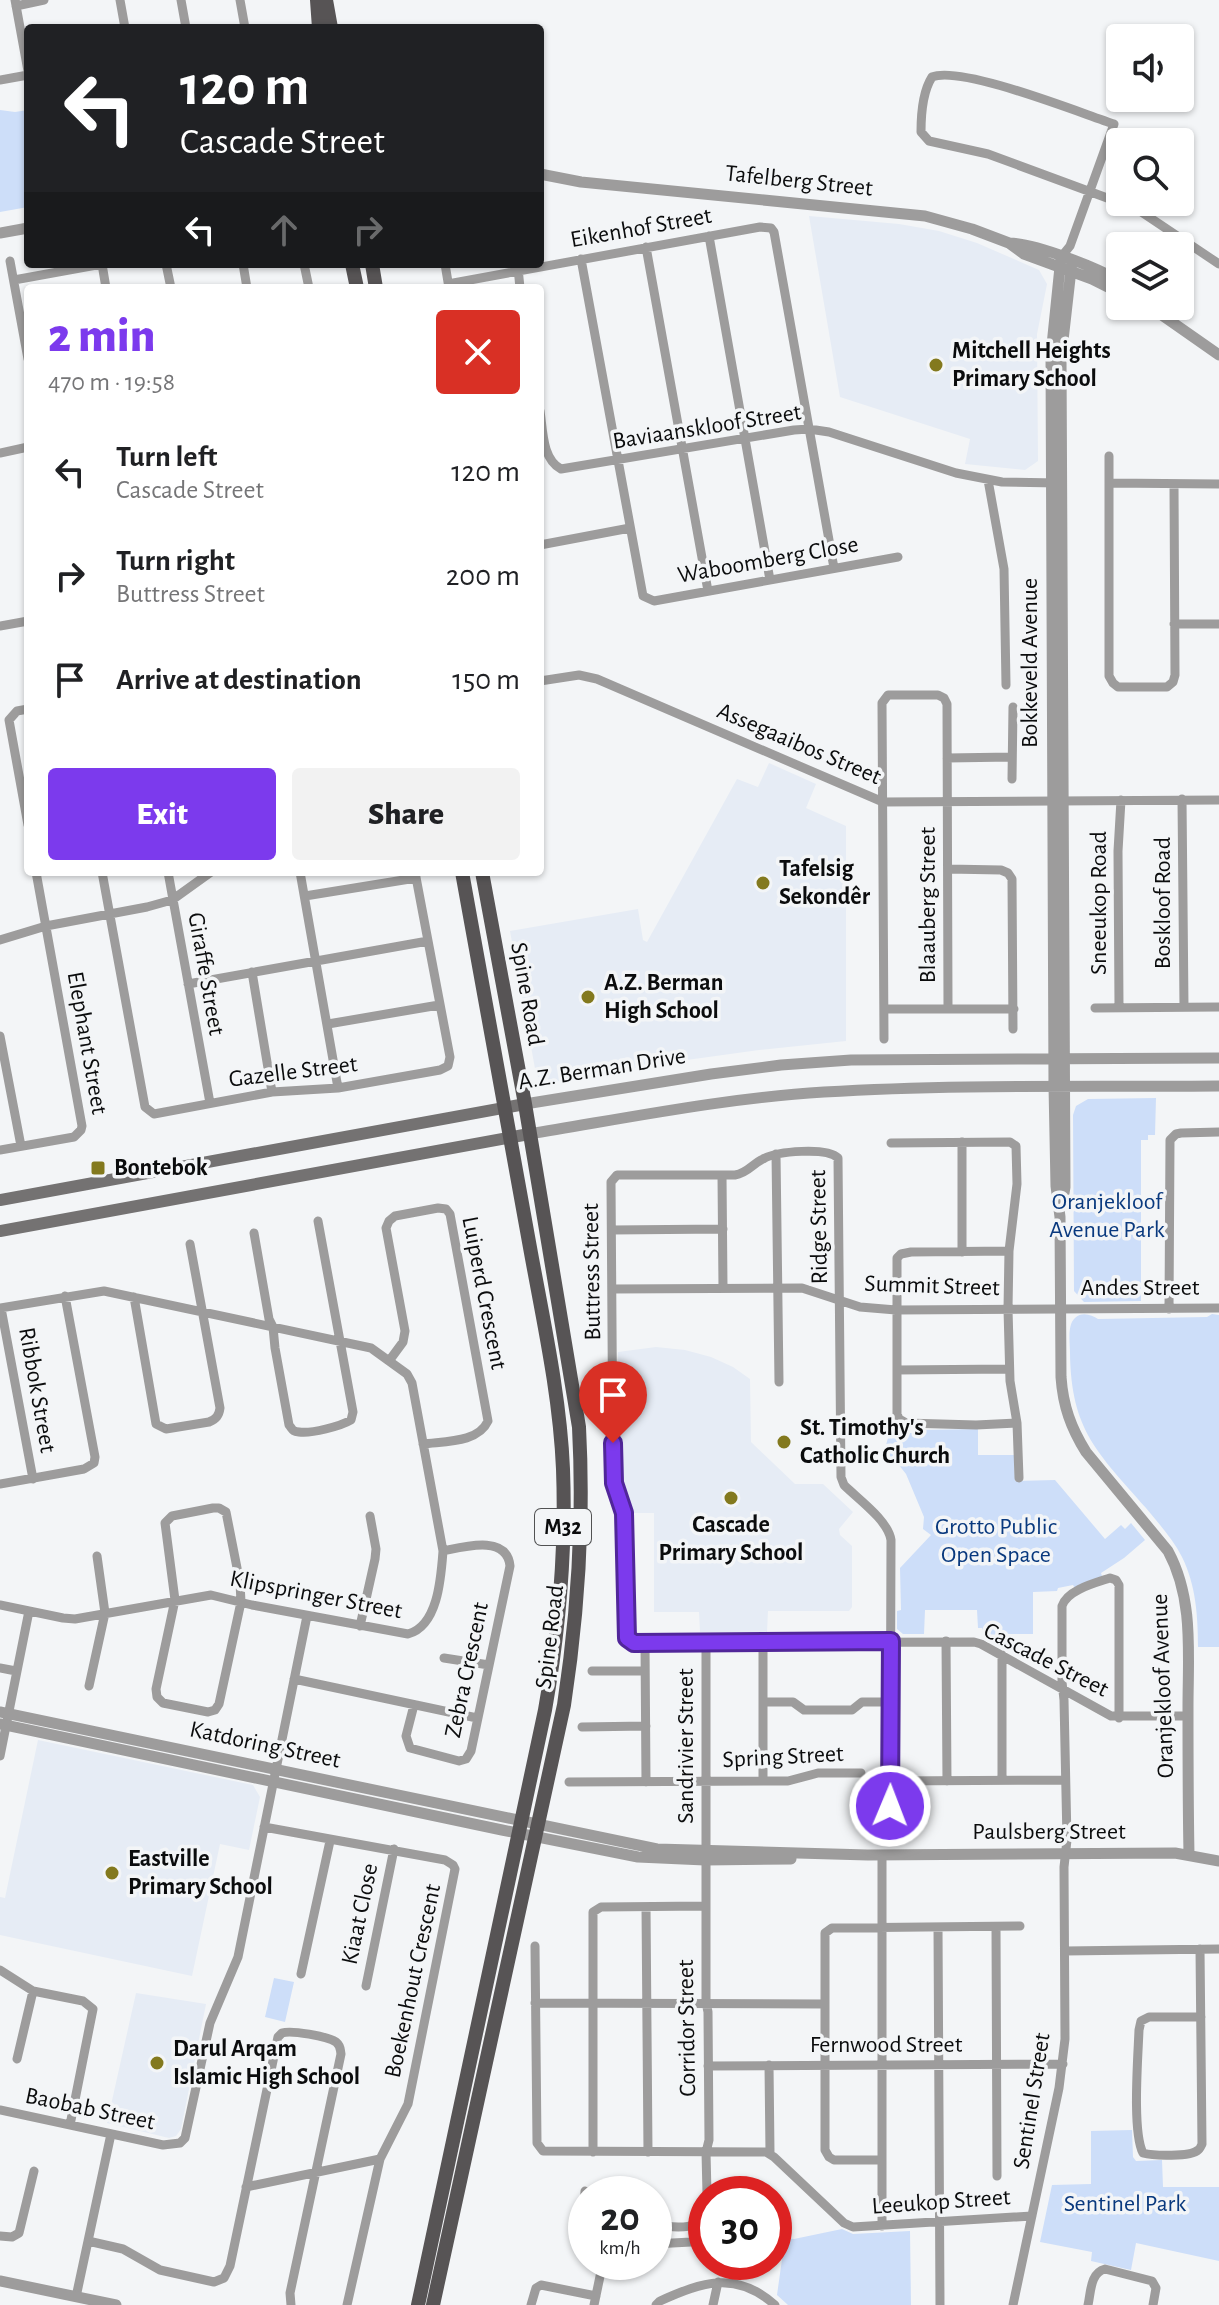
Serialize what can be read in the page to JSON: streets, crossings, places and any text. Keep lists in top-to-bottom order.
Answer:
{
  "streets": {
    "main road": ["Spine Road", "A.Z. Berman Drive", "M32"],
    "street": [
      "Tafelberg Street",
      "Eikenhof Street",
      "Baviaanskloof Street",
      "Waboomberg Close",
      "Bokkeveld Avenue",
      "Assegaaibos Street",
      "Sneeukop Road",
      "Boskloof Road",
      "Blaauberg Street",
      "Giraffe Street",
      "Elephant Street",
      "Gazelle Street",
      "Ridge Street",
      "Buttress Street",
      "Summit Street",
      "Andes Street",
      "Luiperd Crescent",
      "Ribbok Street",
      "Klipspringer Street",
      "Cascade Street",
      "Zebra Crescent",
      "Oranjekloof Avenue",
      "Katdoring Street",
      "Sandrivier Street",
      "Spring Street",
      "Paulsberg Street",
      "Kiaat Close",
      "Boekenhout Crescent",
      "Corridor Street",
      "Fernwood Street",
      "Sentinel Street",
      "Baobab Street",
      "Leeukop Street"
    ]
  },
  "crossings": [
    ["Tafelberg Street", "Bokkeveld Avenue"],
    ["Eikenhof Street", "Baviaanskloof Street"],
    ["Baviaanskloof Street", "Bokkeveld Avenue"],
    ["Bokkeveld Avenue", "Assegaaibos Street"],
    ["Bokkeveld Avenue", "A.Z. Berman Drive"],
    ["Bokkeveld Avenue", "Oranjekloof Avenue"],
    ["Assegaaibos Street", "Sneeukop Road"],
    ["Assegaaibos Street", "Boskloof Road"],
    ["Assegaaibos Street", "Blaauberg Street"],
    ["Giraffe Street", "Gazelle Street"],
    ["Spine Road", "A.Z. Berman Drive"],
    ["Spine Road", "Katdoring Street"],
    ["Spine Road", "Paulsberg Street"],
    ["Ridge Street", "Summit Street"],
    ["Ridge Street", "Cascade Street"],
    ["Buttress Street", "Summit Street"],
    ["Buttress Street", "Cascade Street"],
    ["Summit Street", "Andes Street"],
    ["Summit Street", "Oranjekloof Avenue"],
    ["Andes Street", "Oranjekloof Avenue"],
    ["Luiperd Crescent", "Klipspringer Street"],
    ["Ribbok Street", "Klipspringer Street"],
    ["Klipspringer Street", "Zebra Crescent"],
    ["Klipspringer Street", "Baobab Street"],
    ["Cascade Street", "Oranjekloof Avenue"],
    ["Cascade Street", "Sandrivier Street"],
    ["Cascade Street", "Sentinel Street"],
    ["Oranjekloof Avenue", "Paulsberg Street"],
    ["Katdoring Street", "Paulsberg Street"],
    ["Katdoring Street", "Baobab Street"],
    ["Sandrivier Street", "Spring Street"],
    ["Sandrivier Street", "Paulsberg Street"],
    ["Sandrivier Street", "Corridor Street"],
    ["Paulsberg Street", "Corridor Street"],
    ["Paulsberg Street", "Sentinel Street"],
    ["Kiaat Close", "Boekenhout Crescent"],
    ["Boekenhout Crescent", "Baobab Street"],
    ["Corridor Street", "Fernwood Street"],
    ["Fernwood Street", "Sentinel Street"],
    ["Sentinel Street", "Leeukop Street"]
  ],
  "parks": ["Oranjekloof Avenue Park", "Grotto Public Open Space", "Sentinel Park"],
  "places": {
    "other": [
      "Mitchell Heights Primary School",
      "Tafelsig Sekondêr",
      "A.Z. Berman High School",
      "St. Timothy's Catholic Church",
      "Cascade Primary School",
      "Eastville Primary School",
      "Darul Arqam Islamic High School"
    ],
    "transit": ["Bontebok"]
  },
  "page": {
    "turn": ["120 m", "Cascade Street"],
    "heading": ["2 min", "470 m · 19:58"],
    "list": [
      {
        "name": "Turn left",
        "note": "Cascade Street",
        "value": "120 m"
      },
      {
        "name": "Turn right",
        "note": "Buttress Street",
        "value": "200 m"
      },
      {
        "name": "Arrive at destination",
        "value": "150 m"
      }
    ],
    "buttons": ["Exit", "Share"],
    "speed": "20 km/h",
    "limit": "30"
  }
}
